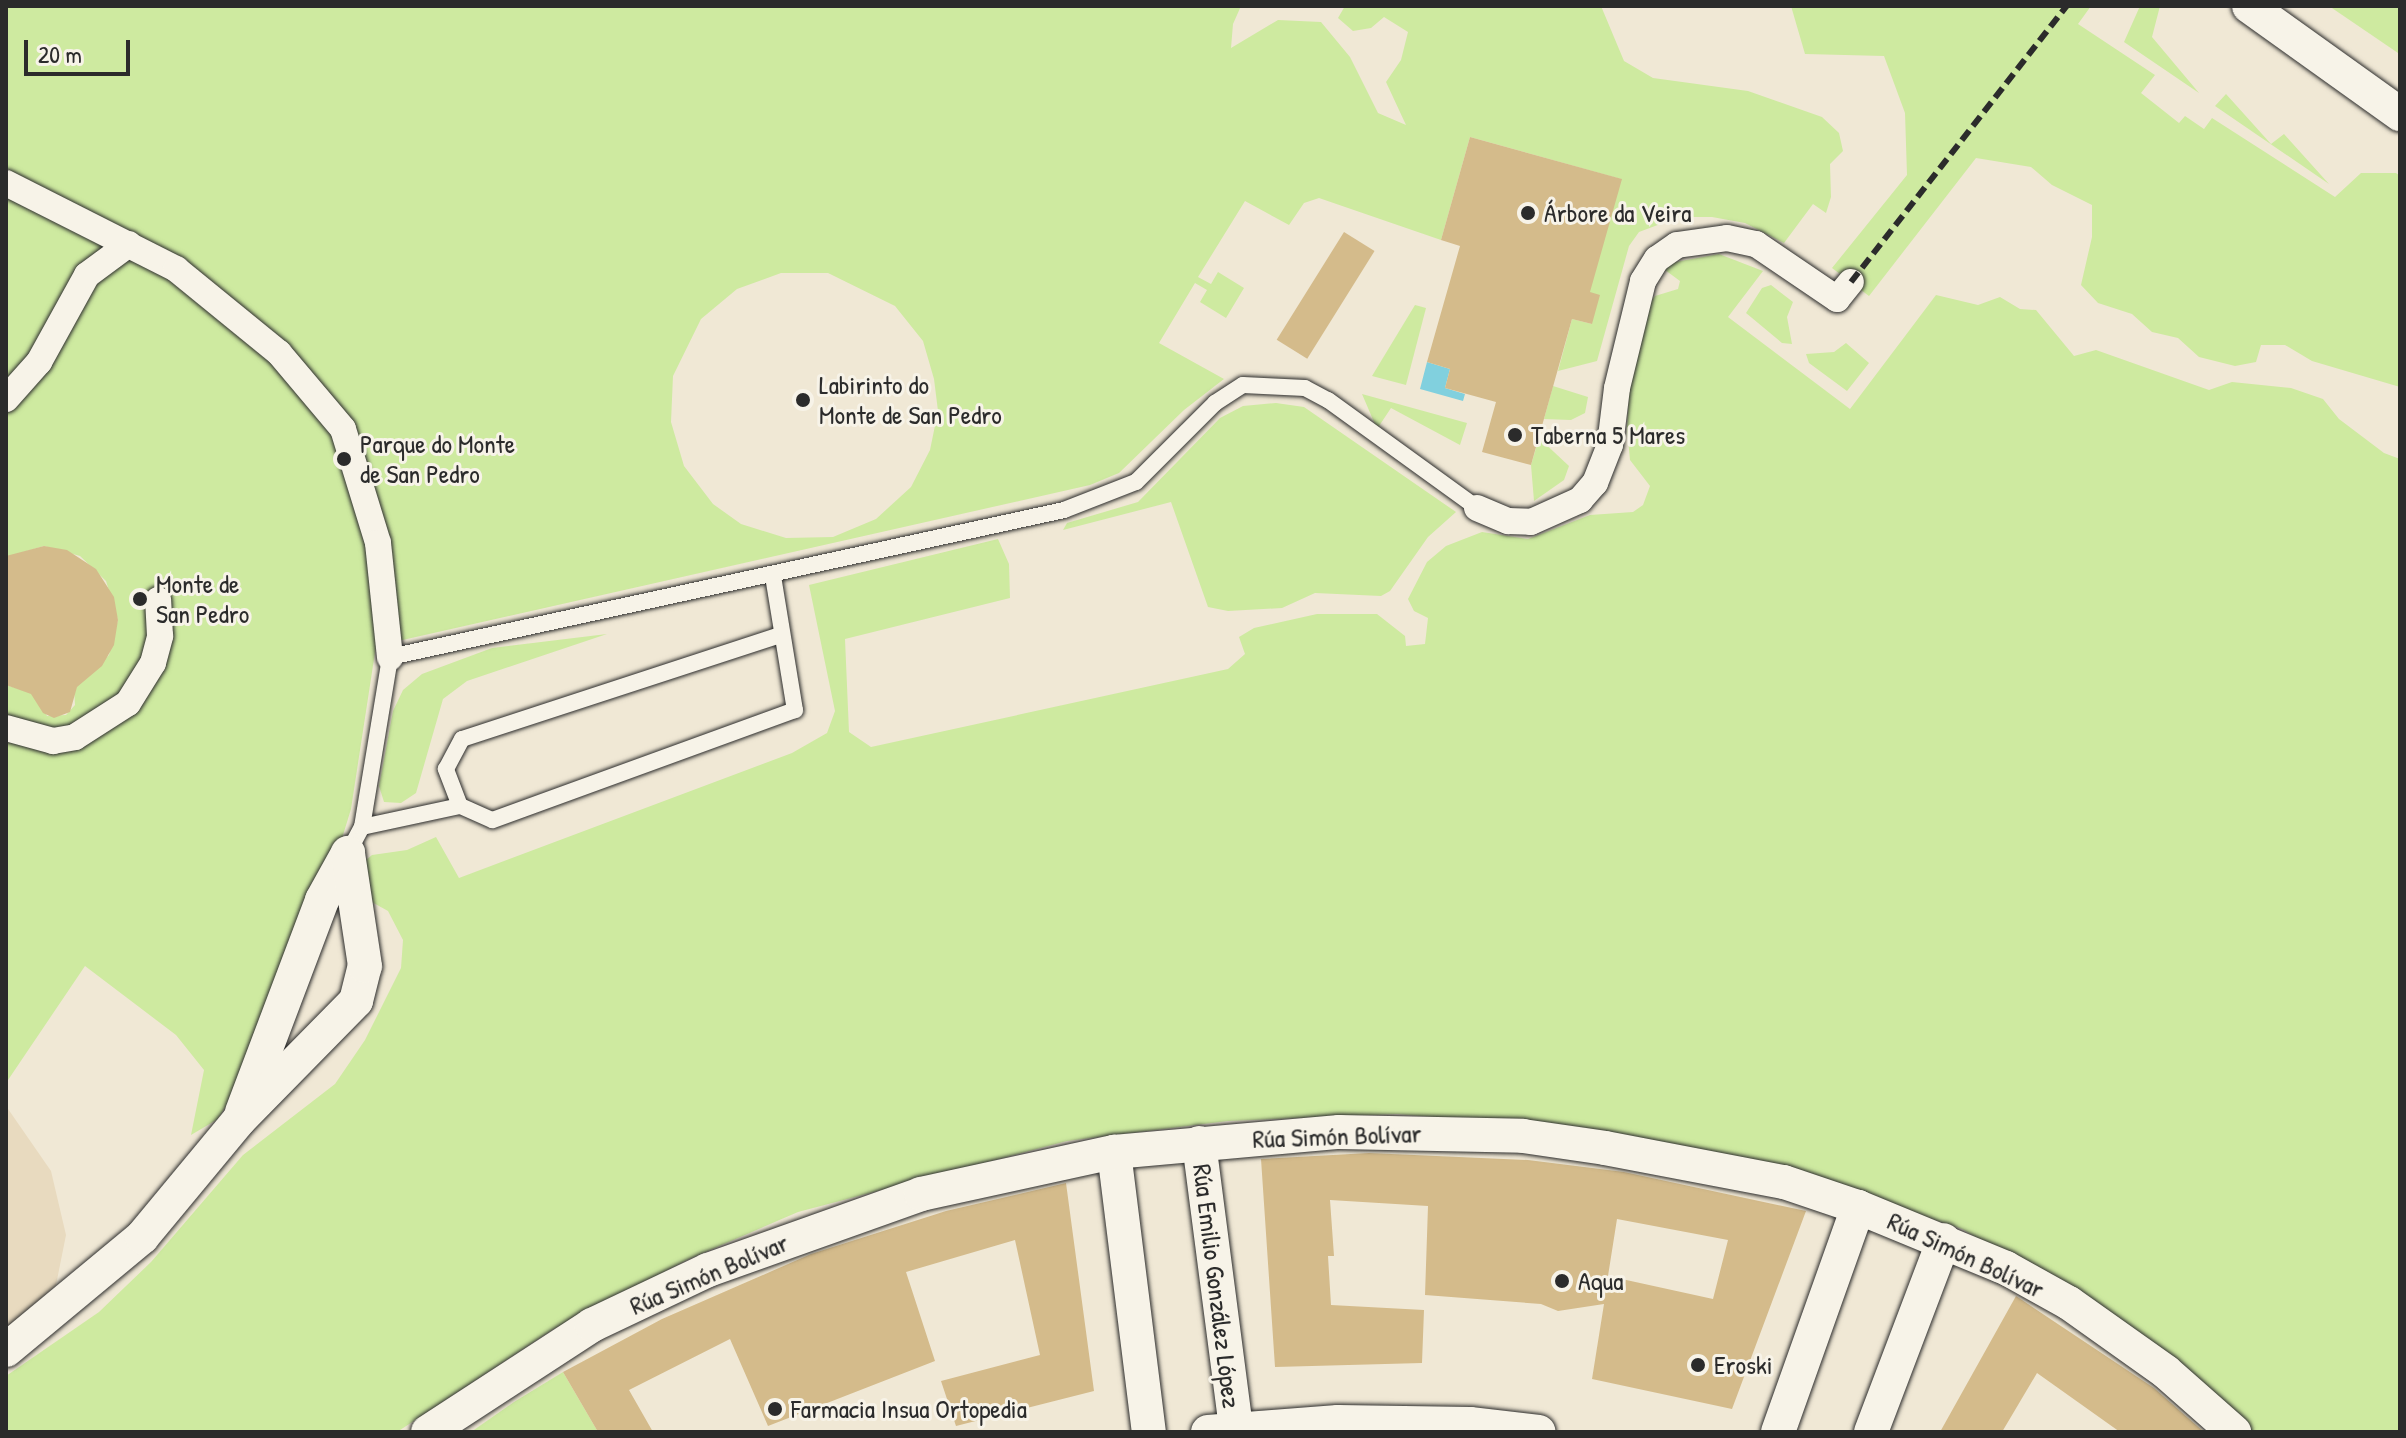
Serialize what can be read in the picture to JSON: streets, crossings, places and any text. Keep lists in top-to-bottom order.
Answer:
{
  "streets": {
    "street": ["Rúa Simón Bolívar", "Rúa Emilio González López"]
  },
  "crossings": [
    ["Rúa Simón Bolívar", "Rúa Emilio González López"]
  ],
  "places": [
    "Árbore da Veira",
    "Labirinto do Monte de San Pedro",
    "Taberna 5 Mares",
    "Parque do Monte de San Pedro",
    "Monte de San Pedro",
    "Aqua",
    "Eroski",
    "Farmacia Insua Ortopedia"
  ],
  "scale_bar": "20 m"
}
